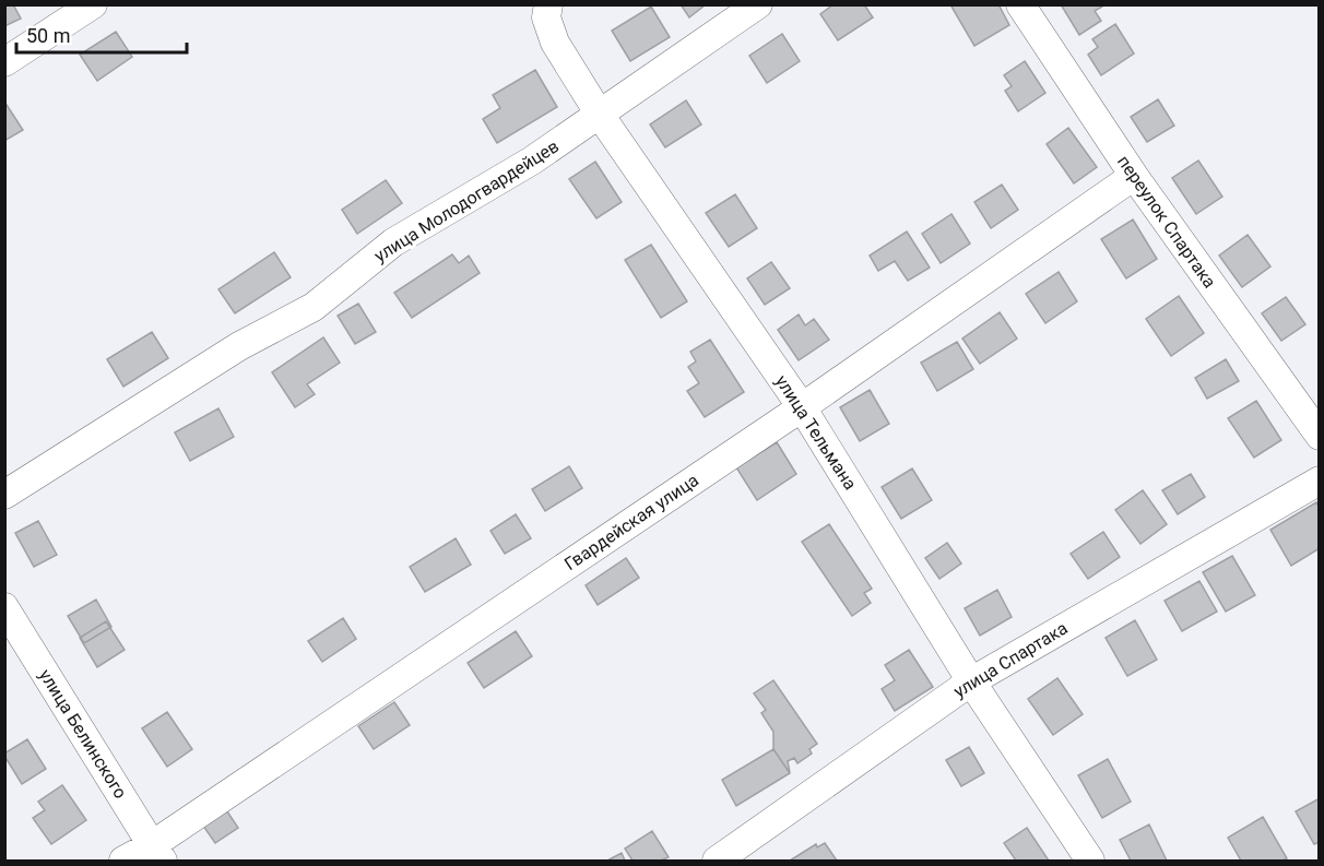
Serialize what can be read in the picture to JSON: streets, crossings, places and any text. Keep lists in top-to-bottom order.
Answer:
{
  "streets": {
    "street": [
      "улица Молодогвардейцев",
      "переулок Спартака",
      "улица Тельмана",
      "Гвардейская улица",
      "улица Спартака",
      "улица Белинского"
    ]
  },
  "crossings": [
    ["улица Молодогвардейцев", "улица Тельмана"],
    ["переулок Спартака", "Гвардейская улица"],
    ["улица Тельмана", "Гвардейская улица"],
    ["улица Тельмана", "улица Спартака"],
    ["Гвардейская улица", "улица Белинского"]
  ],
  "scale_bar": "50 m"
}
